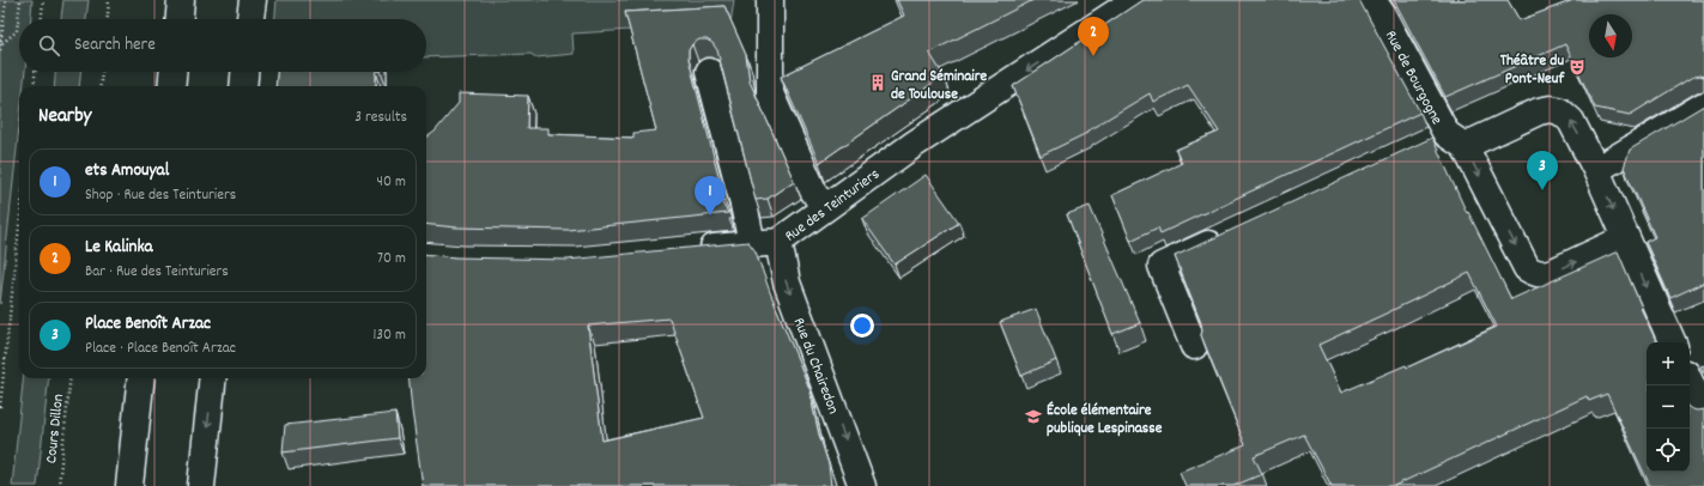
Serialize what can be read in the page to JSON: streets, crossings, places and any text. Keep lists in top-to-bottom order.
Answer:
{
  "streets": {
    "street": ["Rue de Bourgogne", "Rue des Teinturiers", "Rue du Chairedon"],
    "path": ["Cours Dillon"]
  },
  "crossings": [
    ["Rue des Teinturiers", "Rue du Chairedon"]
  ],
  "one_way": ["Rue des Teinturiers", "Rue du Chairedon"],
  "places": {
    "theatre": ["Théâtre du Pont-Neuf"],
    "building": ["Grand Séminaire de Toulouse"],
    "school or university": ["École élémentaire publique Lespinasse"]
  },
  "north": "bottom",
  "page": {
    "pins": ["2", "3", "1"],
    "search": "Search here",
    "heading": ["Nearby", "3 results"],
    "list": [
      {
        "mark": "1",
        "name": "ets Amouyal",
        "note": "Shop · Rue des Teinturiers",
        "value": "40 m"
      },
      {
        "mark": "2",
        "name": "Le Kalinka",
        "note": "Bar · Rue des Teinturiers",
        "value": "70 m"
      },
      {
        "mark": "3",
        "name": "Place Benoît Arzac",
        "note": "Place · Place Benoît Arzac",
        "value": "130 m"
      }
    ],
    "map_buttons": ["+", "−"]
  }
}
